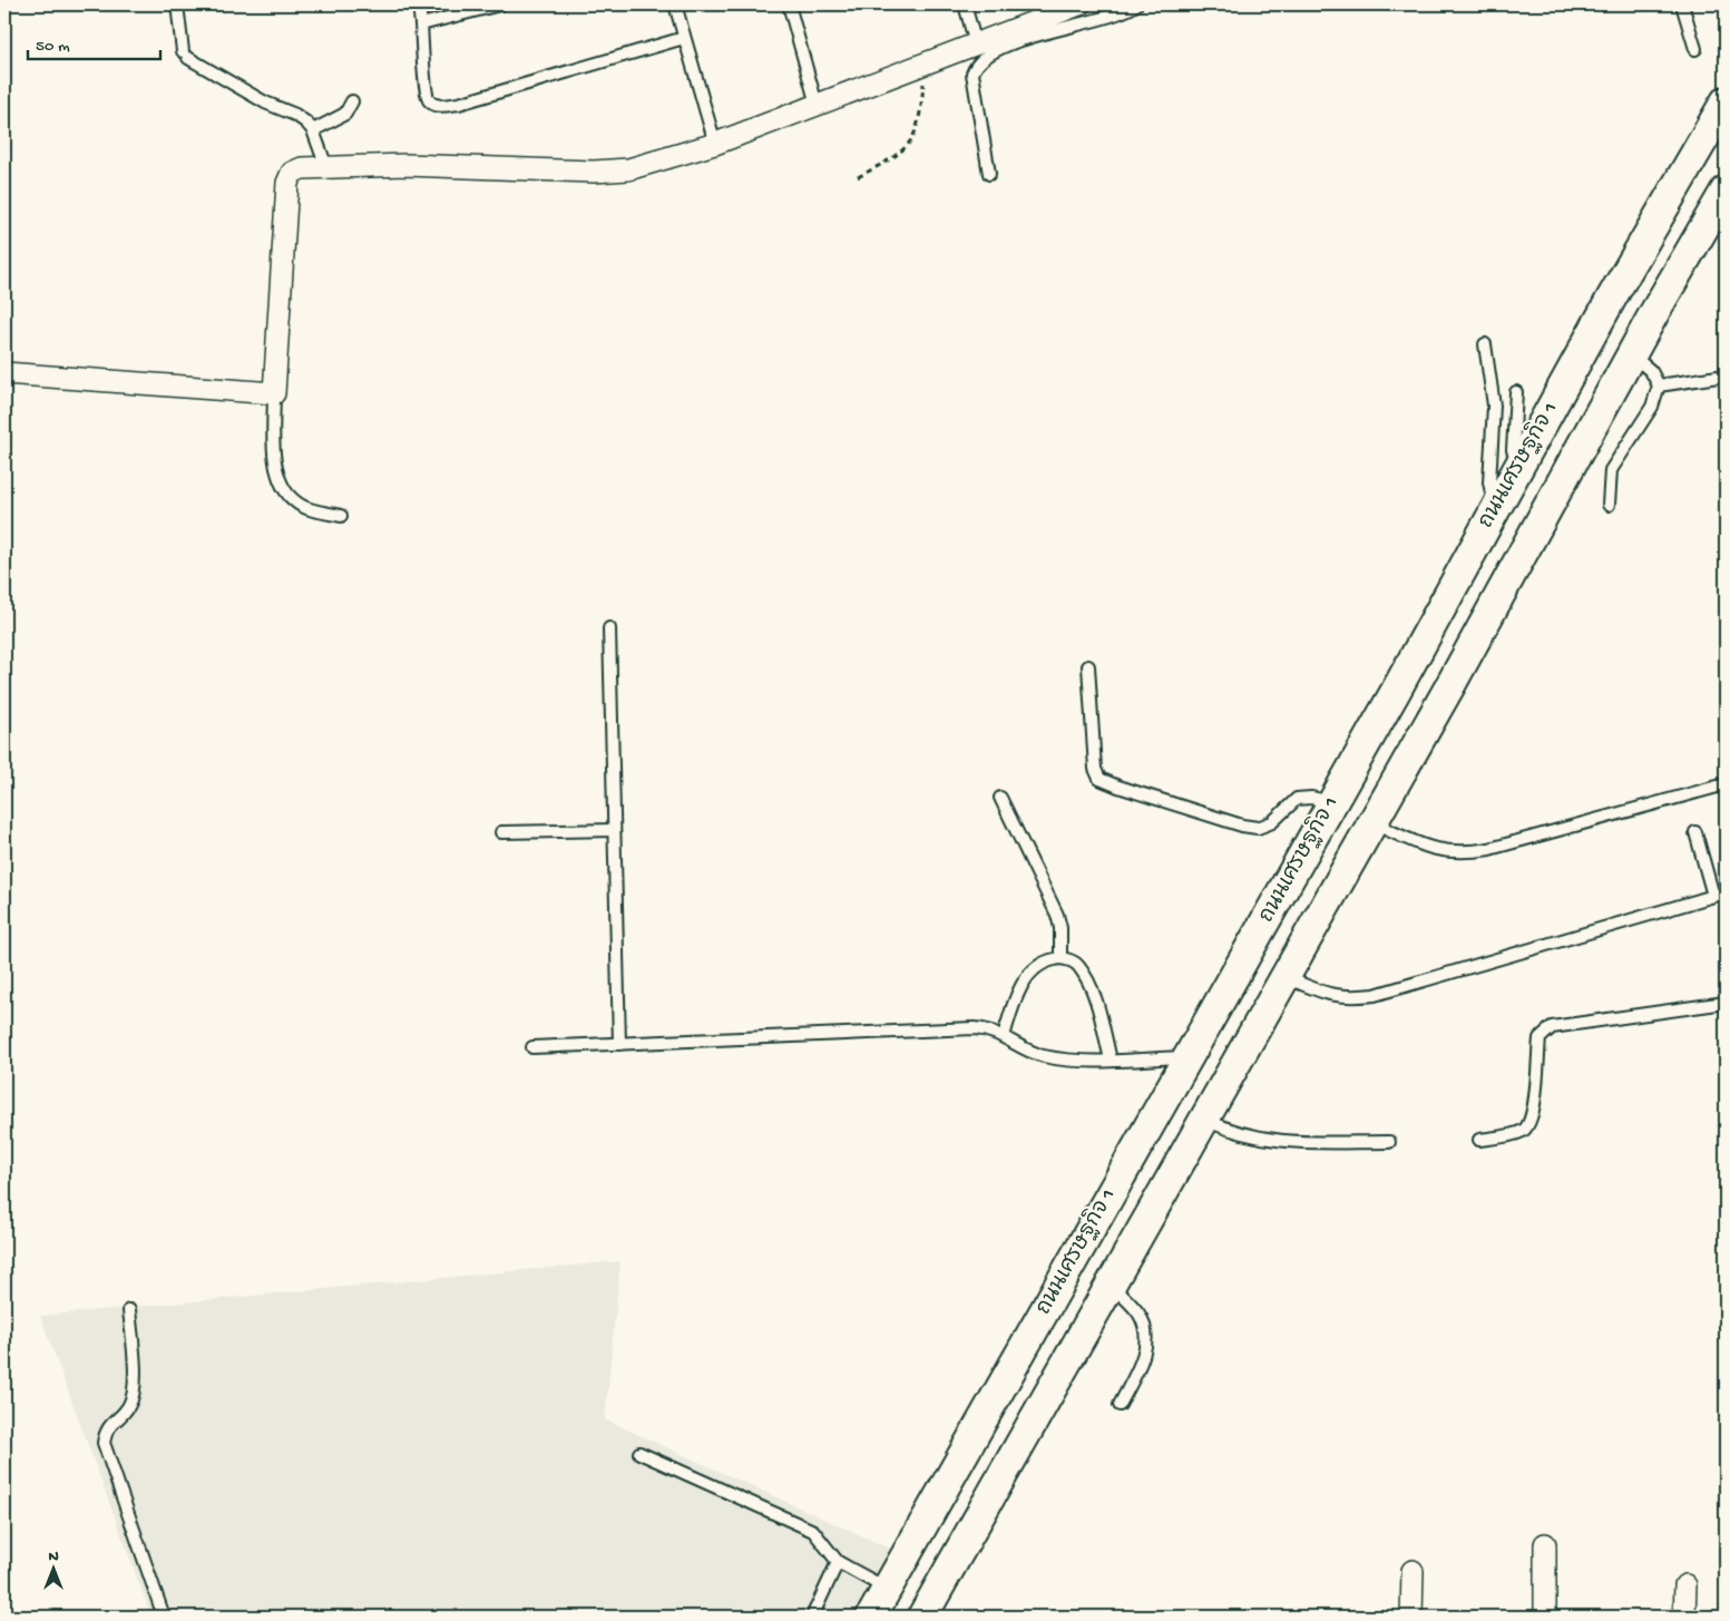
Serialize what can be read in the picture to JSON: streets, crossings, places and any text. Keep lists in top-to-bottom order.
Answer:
{
  "streets": {
    "main road": ["ถนนเศรษฐกิจ 1"]
  },
  "scale_bar": "50 m",
  "north": "top"
}
